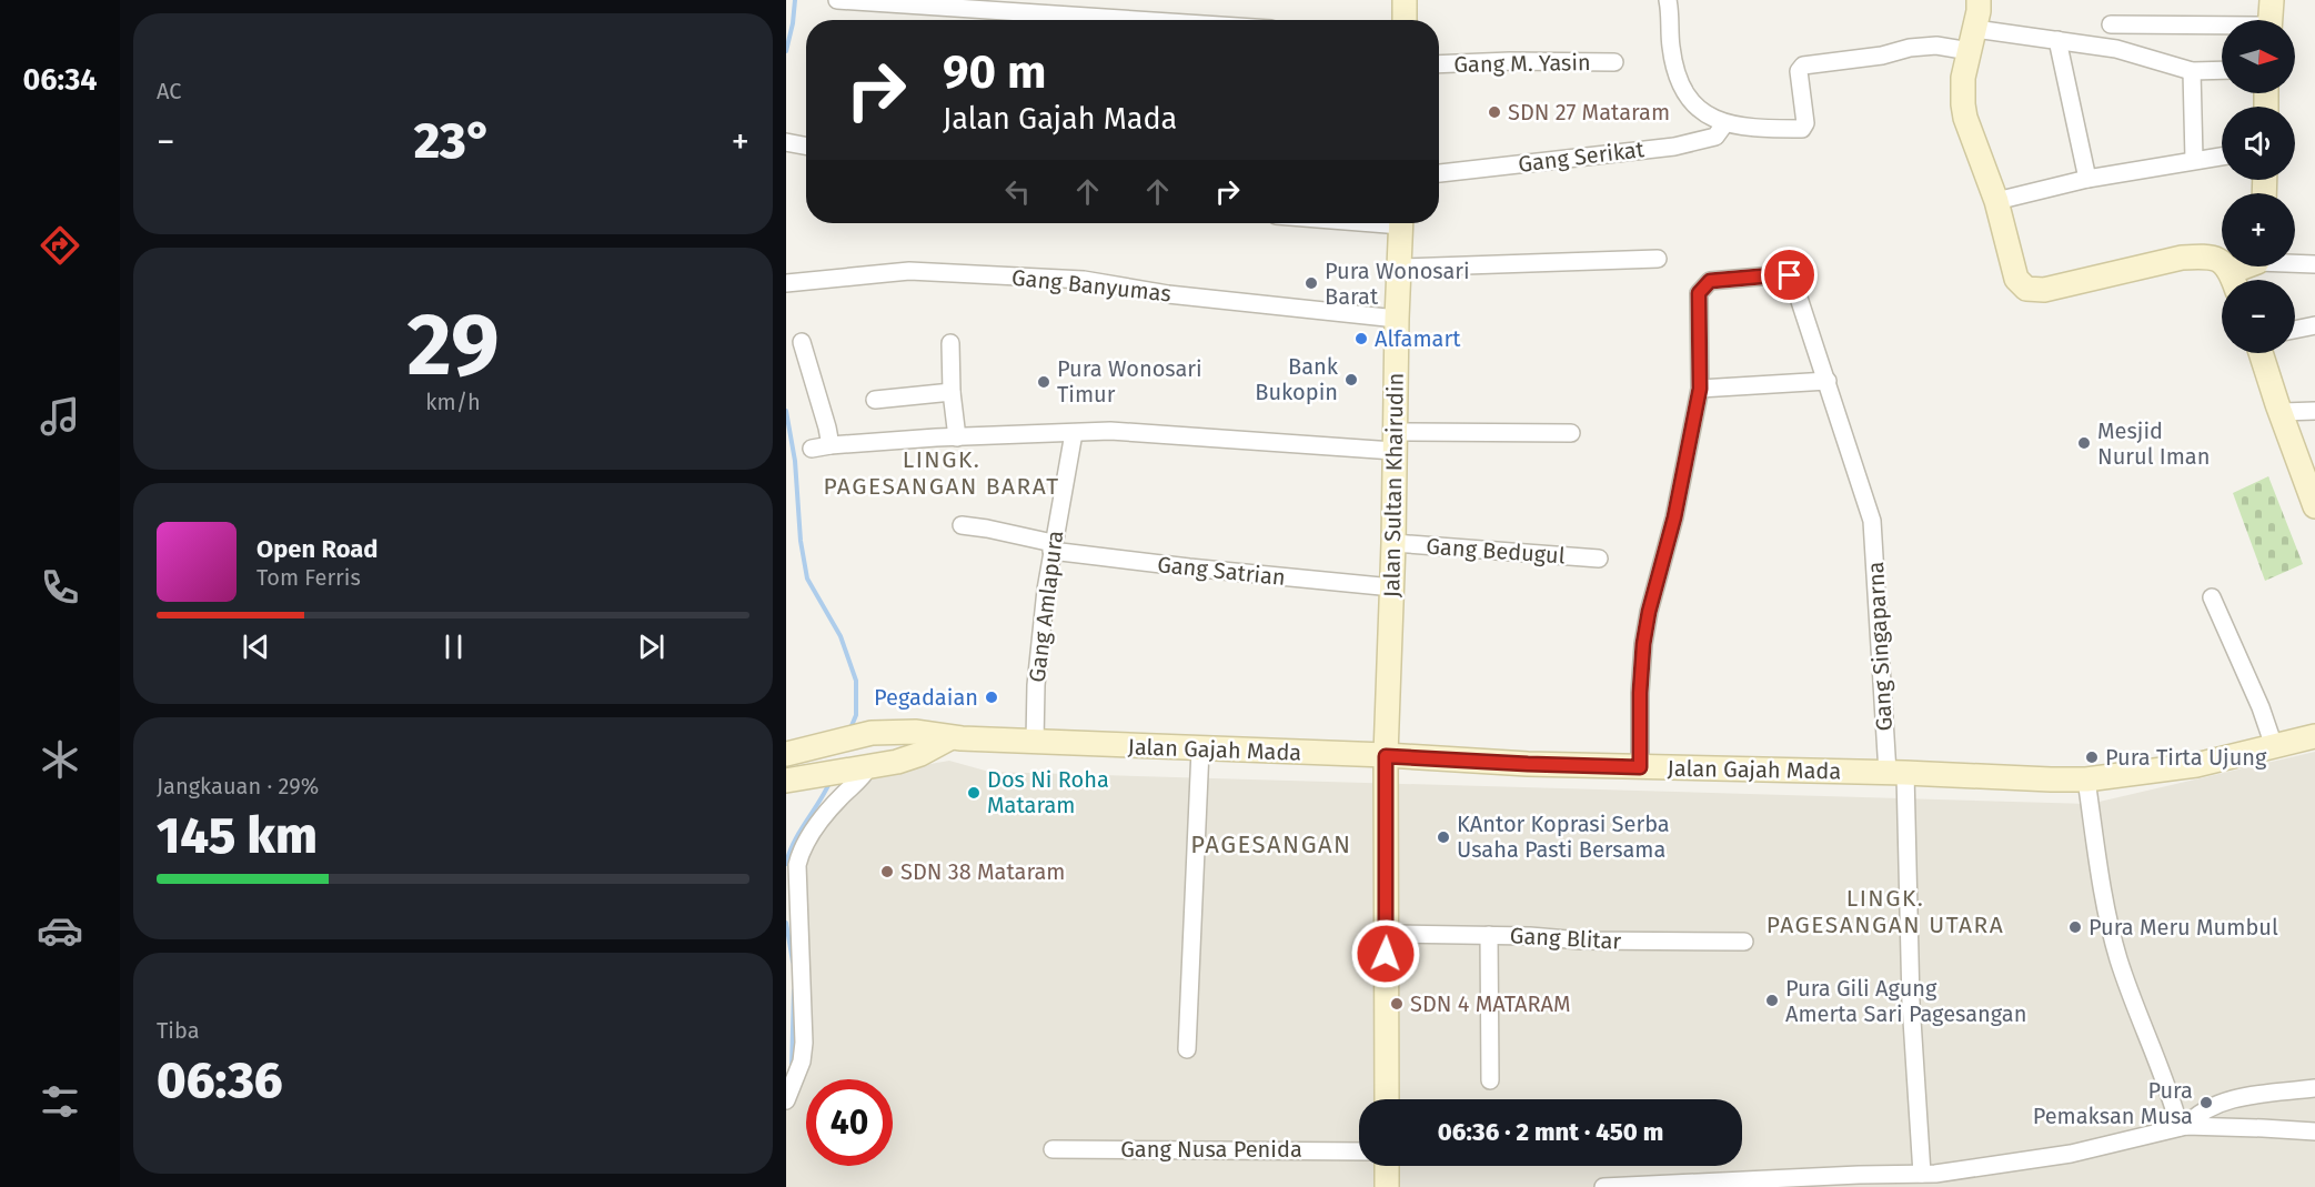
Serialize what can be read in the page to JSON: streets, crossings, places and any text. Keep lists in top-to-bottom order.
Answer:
{
  "streets": {
    "main road": ["Jalan Sultan Khairudin", "Jalan Gajah Mada"],
    "street": [
      "Gang M. Yasin",
      "Gang Serikat",
      "Gang Banyumas",
      "Gang Bedugul",
      "Gang Satrian",
      "Gang Amlapura",
      "Gang Singaparna",
      "Gang Blitar",
      "Gang Nusa Penida"
    ]
  },
  "crossings": [
    ["Gang Banyumas", "Jalan Sultan Khairudin"],
    ["Jalan Sultan Khairudin", "Gang Bedugul"],
    ["Jalan Sultan Khairudin", "Gang Satrian"],
    ["Jalan Sultan Khairudin", "Jalan Gajah Mada"],
    ["Jalan Sultan Khairudin", "Gang Blitar"],
    ["Gang Satrian", "Gang Amlapura"],
    ["Gang Amlapura", "Jalan Gajah Mada"],
    ["Gang Singaparna", "Jalan Gajah Mada"]
  ],
  "districts": ["LINGK. PAGESANGAN BARAT", "PAGESANGAN", "LINGK. PAGESANGAN UTARA"],
  "places": [
    "SDN 27 Mataram",
    "Pura Wonosari Barat",
    "Alfamart",
    "Bank Bukopin",
    "Pura Wonosari Timur",
    "Mesjid Nurul Iman",
    "Pegadaian",
    "Pura Tirta Ujung",
    "Dos Ni Roha Mataram",
    "KAntor Koprasi Serba Usaha Pasti Bersama",
    "SDN 38 Mataram",
    "Pura Meru Mumbul",
    "Pura Gili Agung Amerta Sari Pagesangan",
    "SDN 4 MATARAM",
    "Pura Pemaksan Musa"
  ],
  "north": "right",
  "page": {
    "tabs": "06:34",
    "tile": [
      "AC",
      ["29", "km/h"],
      ["Jangkauan · 29%", "145 km"],
      ["Tiba", "06:36"]
    ],
    "map_buttons": ["+", "−"],
    "turn": ["90 m", "Jalan Gajah Mada"],
    "heat": ["−", "23°", "+"],
    "song": ["Open Road", "Tom Ferris"],
    "limit": "40",
    "trip": "06:36 · 2 mnt · 450 m"
  }
}
